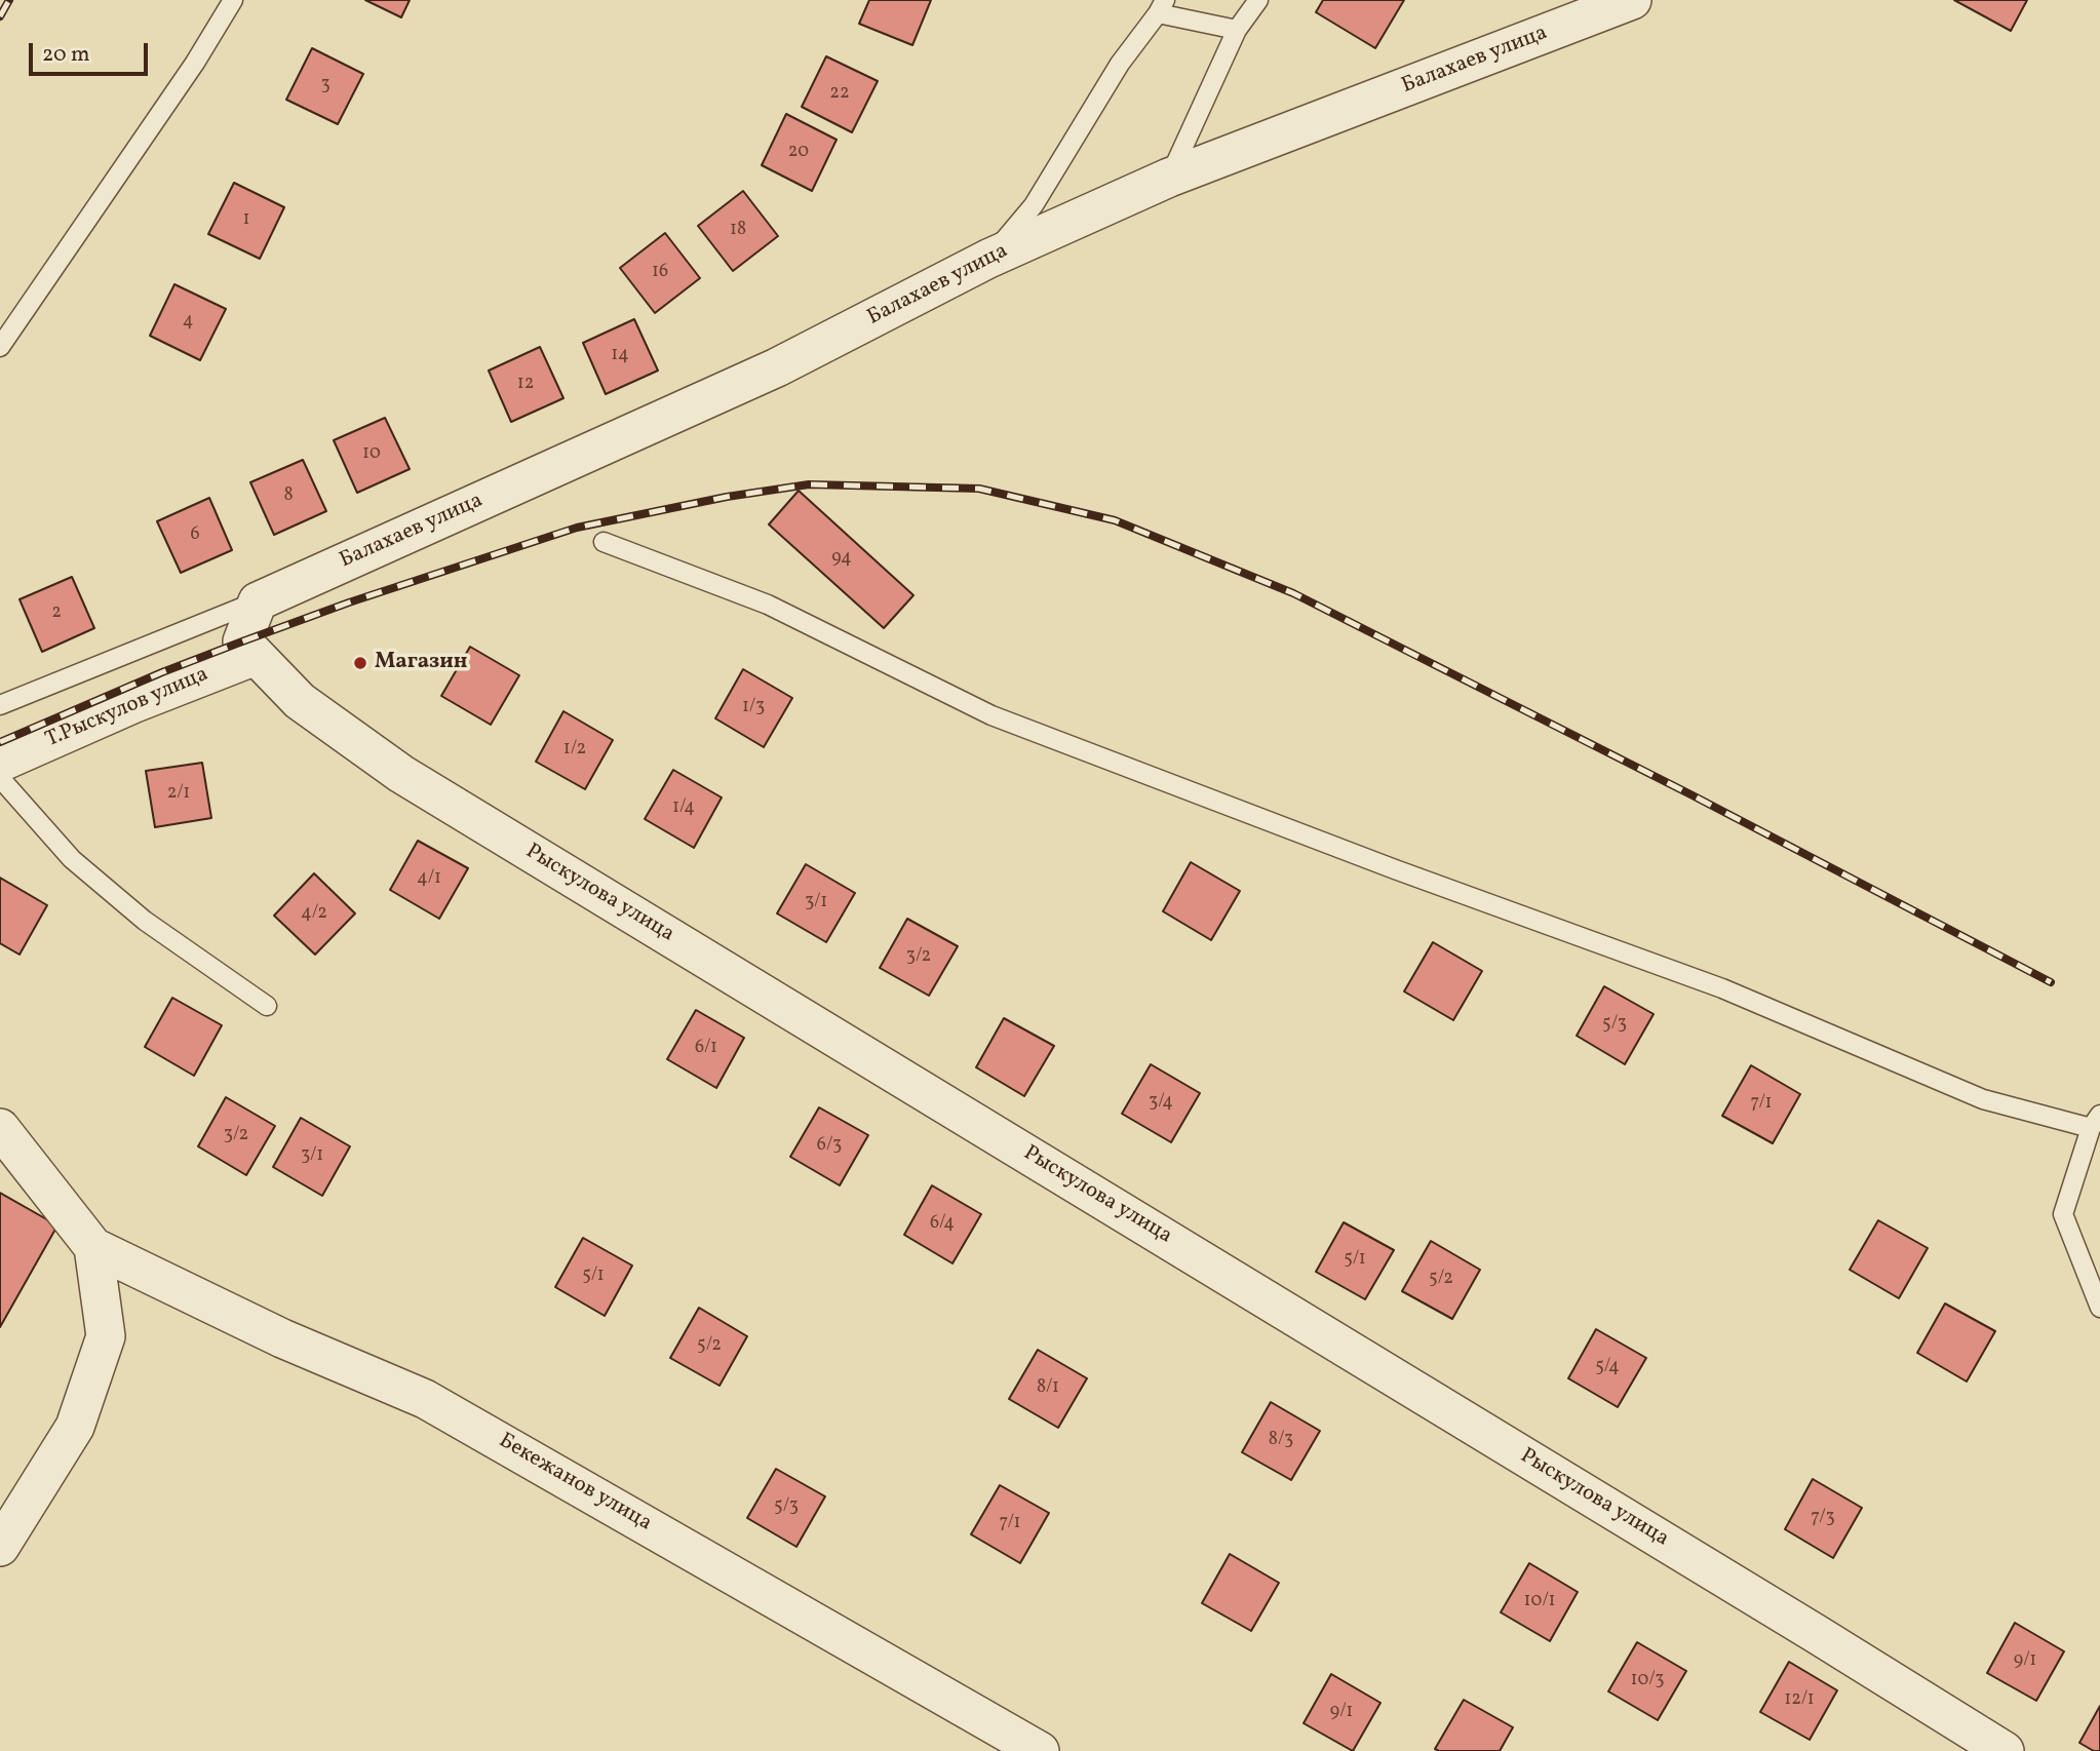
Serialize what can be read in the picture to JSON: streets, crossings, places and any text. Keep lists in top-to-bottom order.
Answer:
{
  "streets": {
    "street": [
      "Балахаев улица",
      "Т.Рыскулов улица",
      "Рыскулова улица",
      "Бекежанов улица"
    ]
  },
  "crossings": [
    ["Т.Рыскулов улица", "Рыскулова улица"]
  ],
  "places": ["Магазин"],
  "house_numbers": [
    "3",
    "22",
    "20",
    "1",
    "18",
    "16",
    "4",
    "14",
    "12",
    "10",
    "8",
    "6",
    "94",
    "2",
    "1/3",
    "1/2",
    "2/1",
    "1/4",
    "4/1",
    "3/1",
    "4/2",
    "3/2",
    "5/3",
    "6/1",
    "3/4",
    "7/1",
    "3/2",
    "6/3",
    "3/1",
    "6/4",
    "5/1",
    "5/1",
    "5/2",
    "5/2",
    "5/4",
    "8/1",
    "8/3",
    "5/3",
    "7/3",
    "7/1",
    "10/1",
    "9/1",
    "10/3",
    "12/1",
    "9/1"
  ],
  "scale_bar": "20 m"
}
